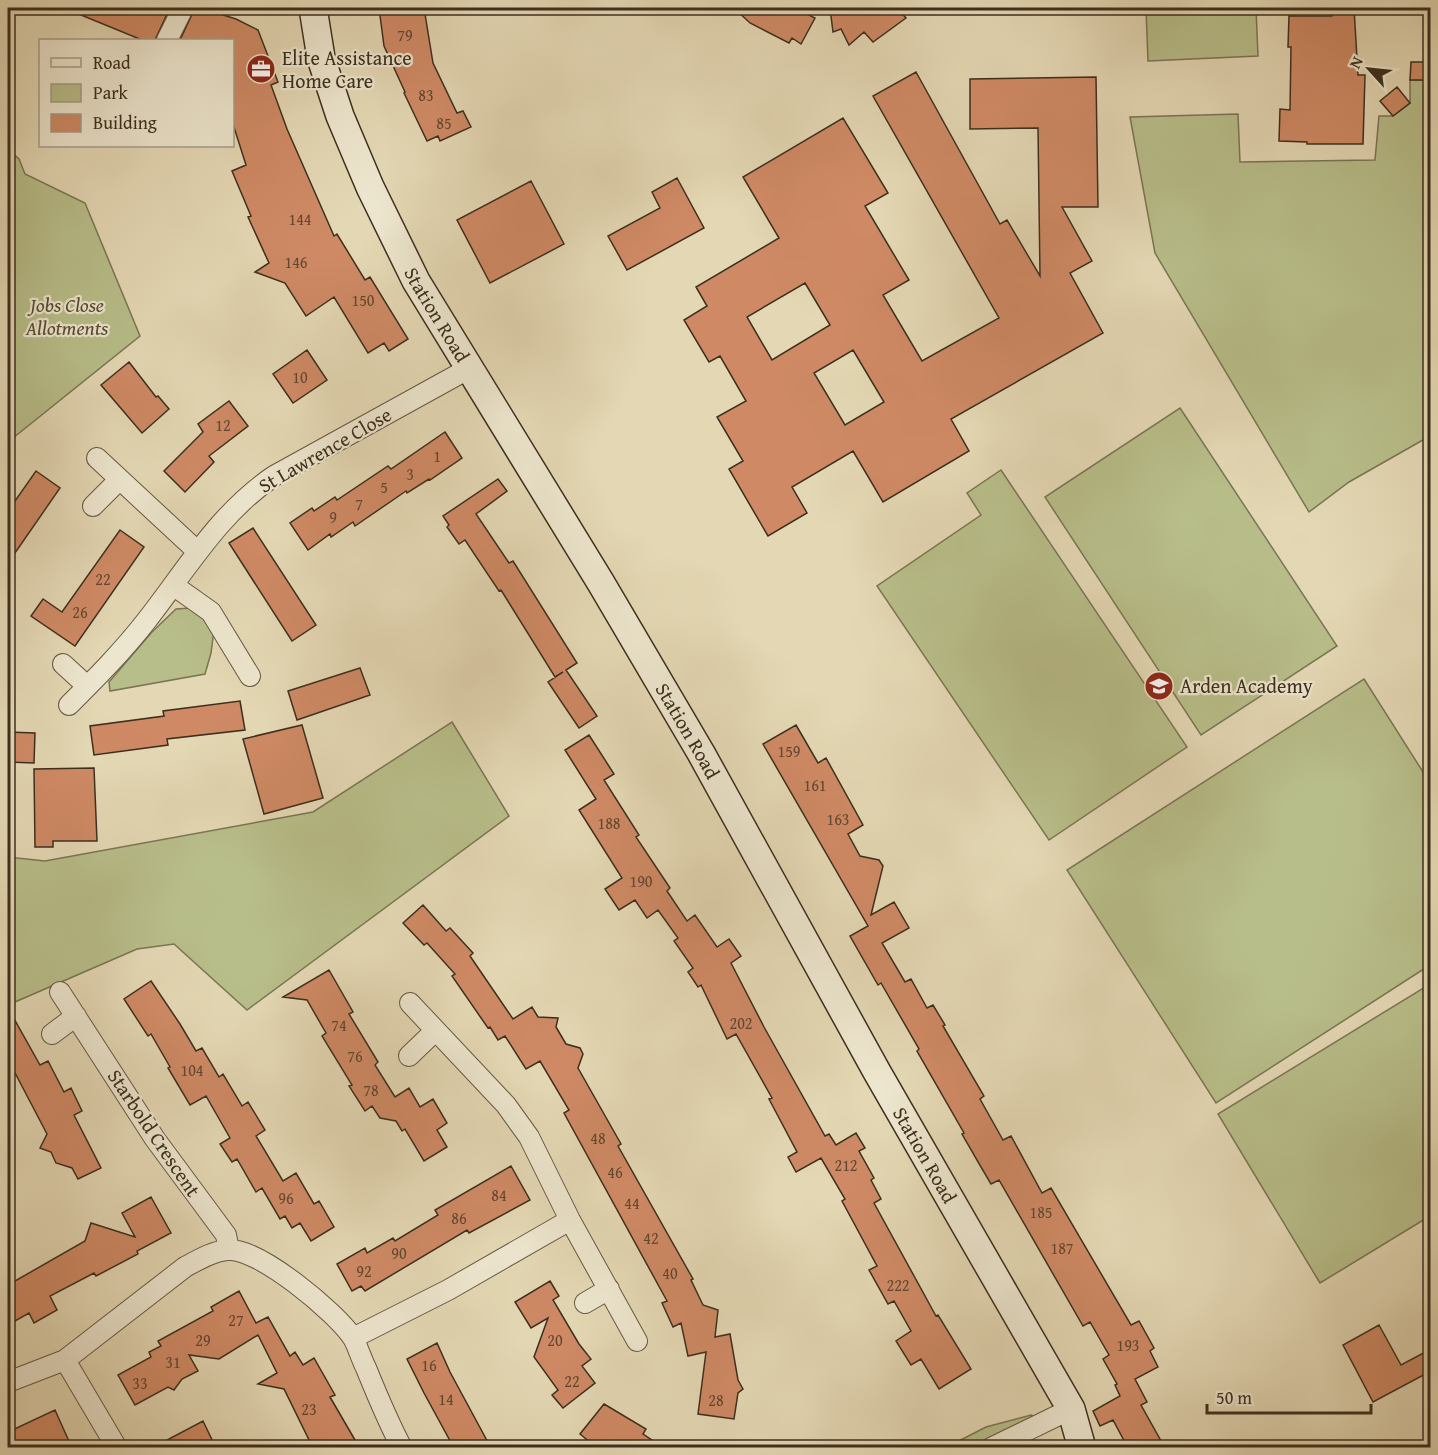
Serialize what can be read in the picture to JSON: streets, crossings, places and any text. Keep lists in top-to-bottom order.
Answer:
{
  "streets": {
    "main road": ["Station Road"],
    "street": ["St Lawrence Close", "Starbold Crescent"]
  },
  "crossings": [
    ["Station Road", "St Lawrence Close"]
  ],
  "parks": ["Jobs Close Allotments"],
  "places": {
    "office": ["Elite Assistance Home Care"],
    "school or university": ["Arden Academy"]
  },
  "house_numbers": [
    "79",
    "83",
    "85",
    "144",
    "146",
    "150",
    "10",
    "12",
    "1",
    "3",
    "5",
    "7",
    "9",
    "22",
    "26",
    "159",
    "161",
    "163",
    "188",
    "190",
    "202",
    "74",
    "76",
    "104",
    "78",
    "48",
    "212",
    "46",
    "84",
    "96",
    "44",
    "185",
    "86",
    "42",
    "187",
    "90",
    "92",
    "40",
    "222",
    "27",
    "29",
    "20",
    "193",
    "31",
    "16",
    "22",
    "33",
    "14",
    "28",
    "23"
  ],
  "legend": ["Road", "Park", "Building"],
  "scale_bar": "50 m",
  "north": "top left"
}
